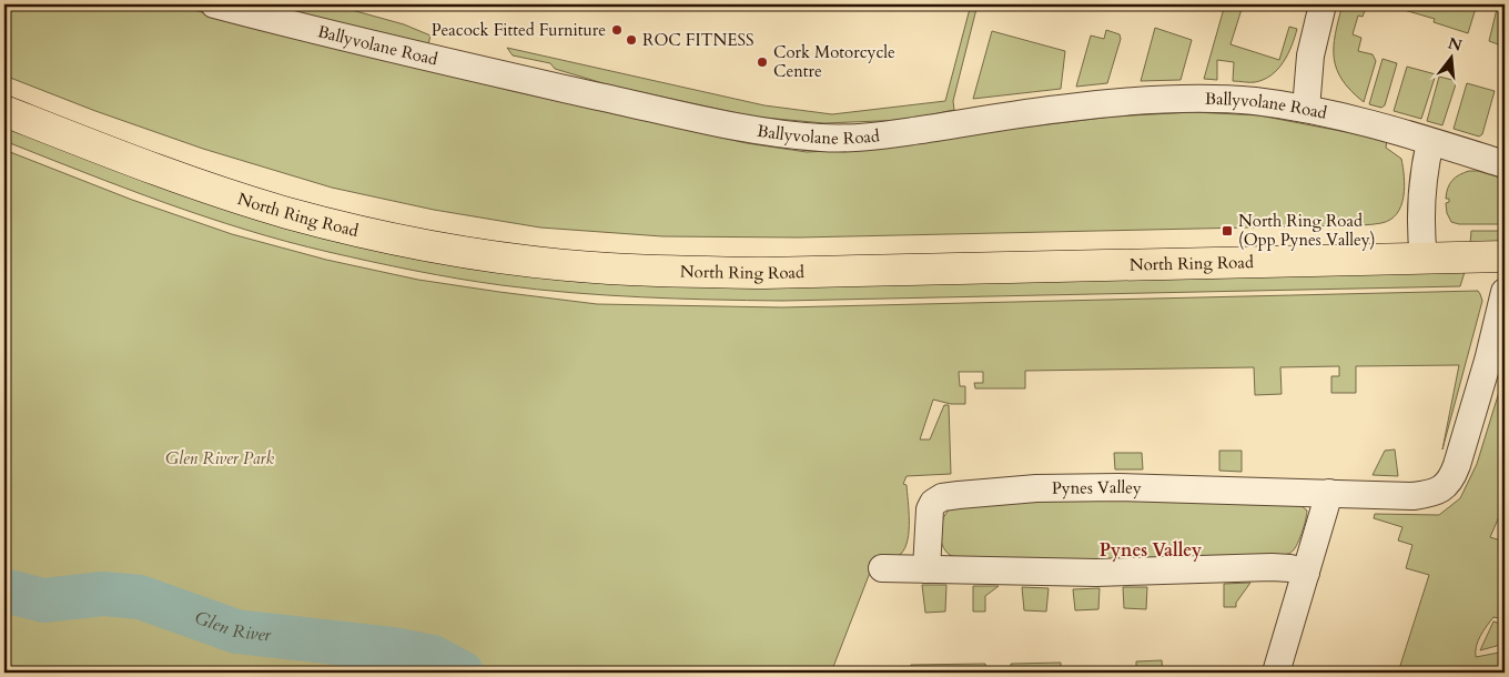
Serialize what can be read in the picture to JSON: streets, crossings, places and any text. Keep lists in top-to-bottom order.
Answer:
{
  "streets": {
    "main road": ["North Ring Road"],
    "street": ["Ballyvolane Road", "Pynes Valley"]
  },
  "districts": ["Pynes Valley"],
  "water": ["Glen River"],
  "parks": ["Glen River Park"],
  "places": {
    "other": ["Peacock Fitted Furniture", "ROC FITNESS", "Cork Motorcycle Centre"],
    "transit": ["North Ring Road (Opp Pynes Valley)"]
  },
  "north": "top"
}
